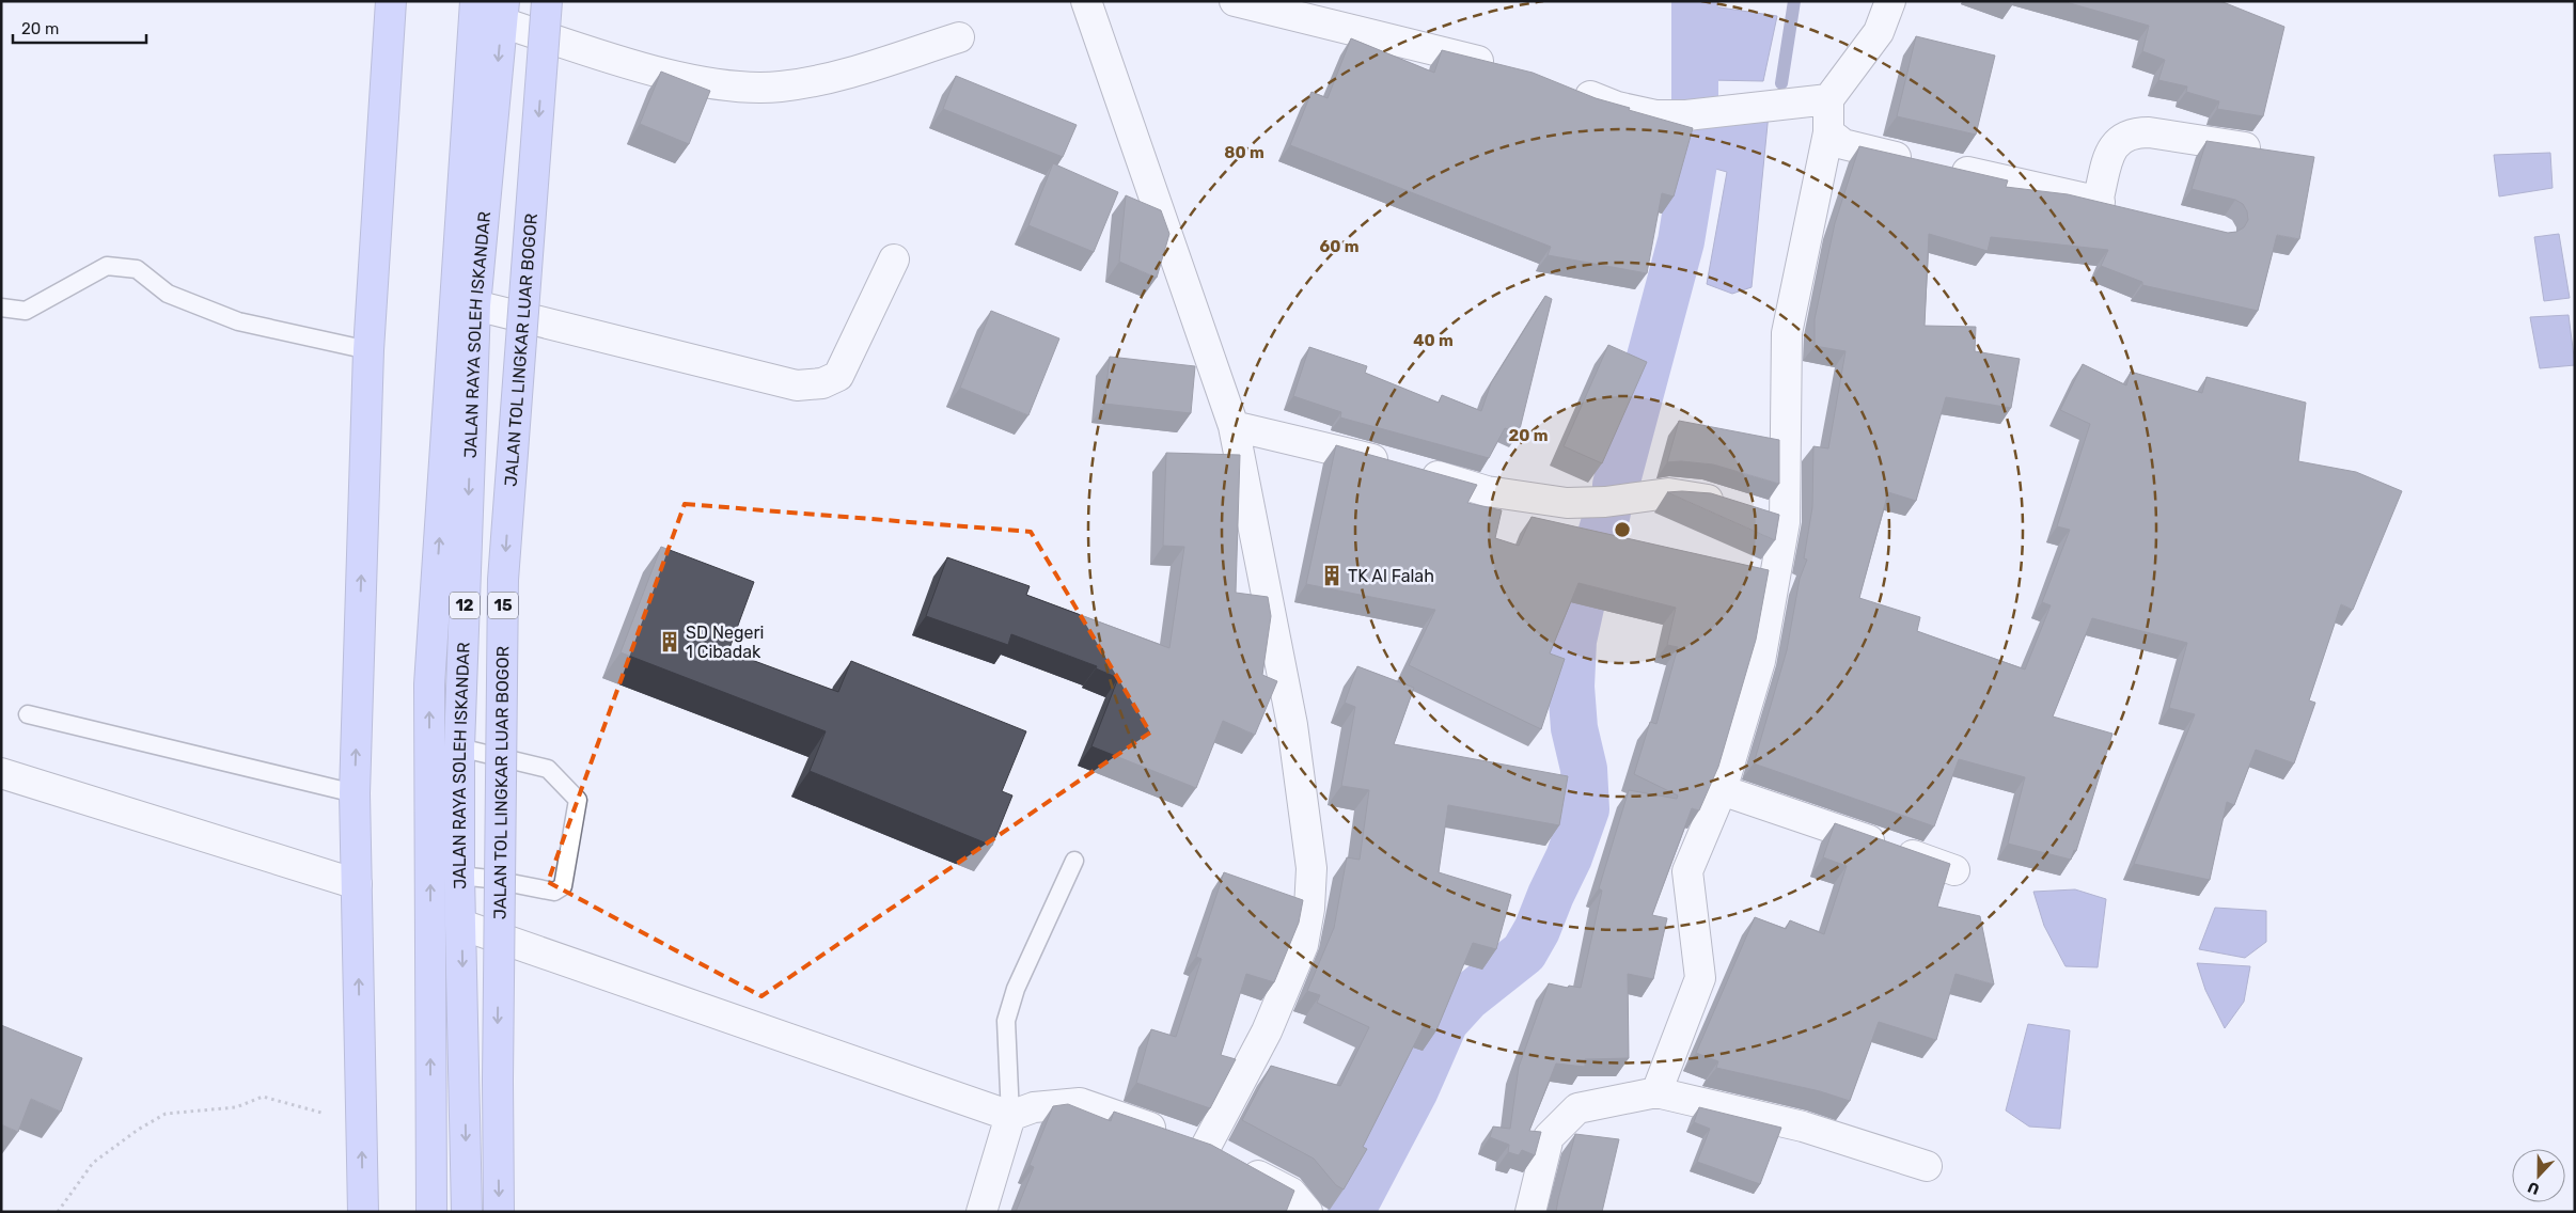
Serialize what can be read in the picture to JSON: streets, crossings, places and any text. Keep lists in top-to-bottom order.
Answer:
{
  "streets": {
    "highway": [
      "JALAN RAYA SOLEH ISKANDAR",
      "JALAN TOL LINGKAR LUAR BOGOR",
      "12",
      "15"
    ]
  },
  "places": {
    "building": ["TK Al Falah", "SD Negeri 1 Cibadak"]
  },
  "scale_bar": "20 m",
  "north": "bottom",
  "rings": [
    "80 m",
    "60 m",
    "40 m",
    "20 m"
  ]
}
